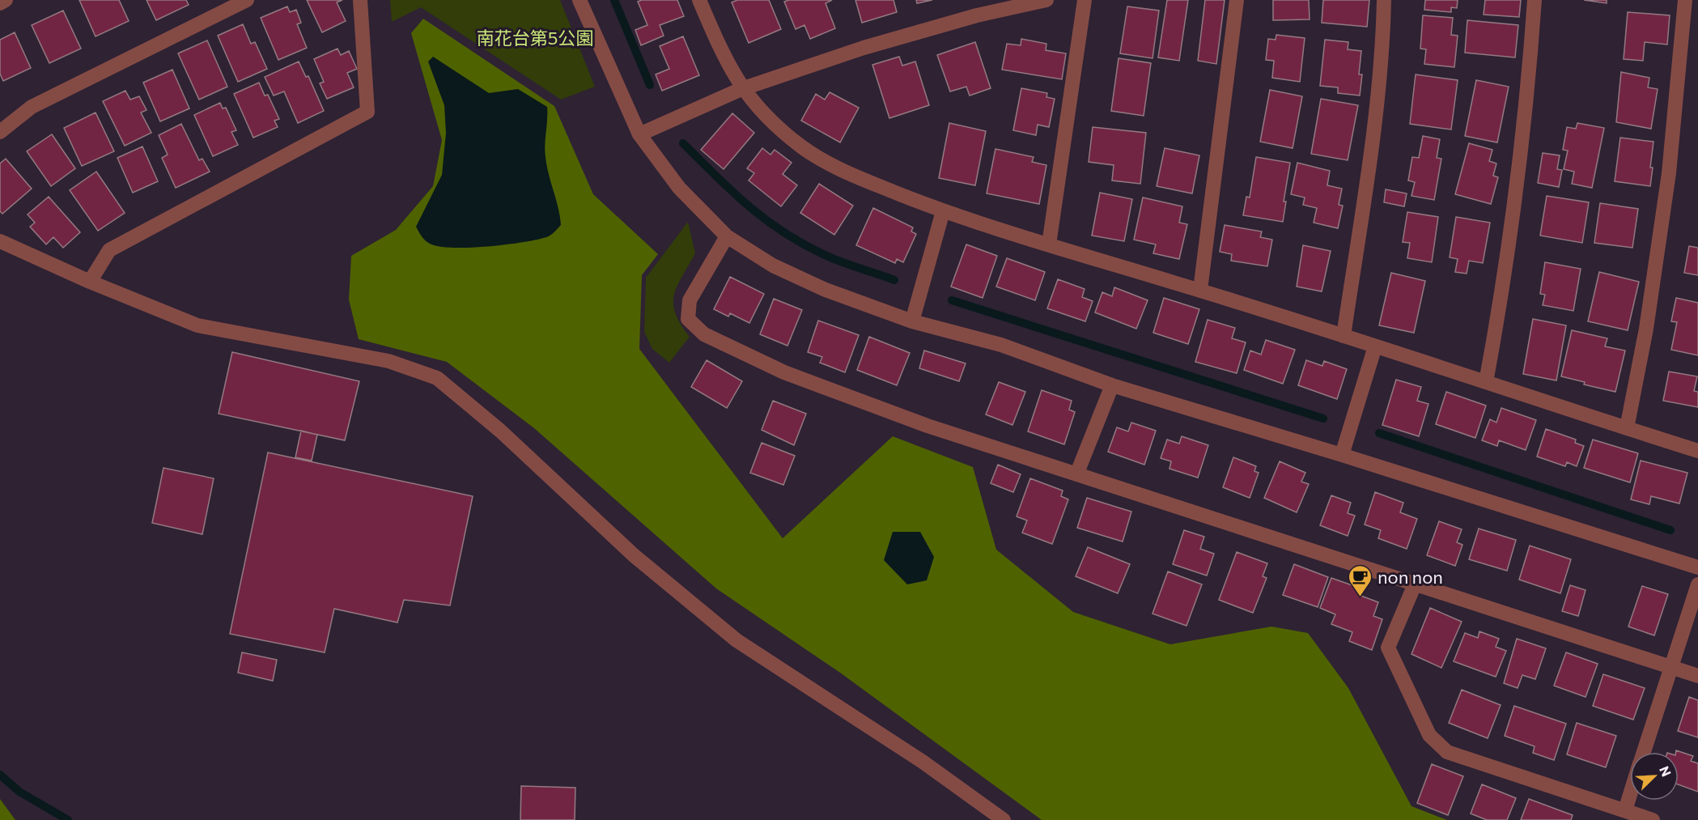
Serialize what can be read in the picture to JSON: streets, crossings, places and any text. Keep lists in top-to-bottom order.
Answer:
{
  "parks": ["南花台第5公園"],
  "places": {
    "cafe": ["non non"]
  },
  "north": "top right"
}
